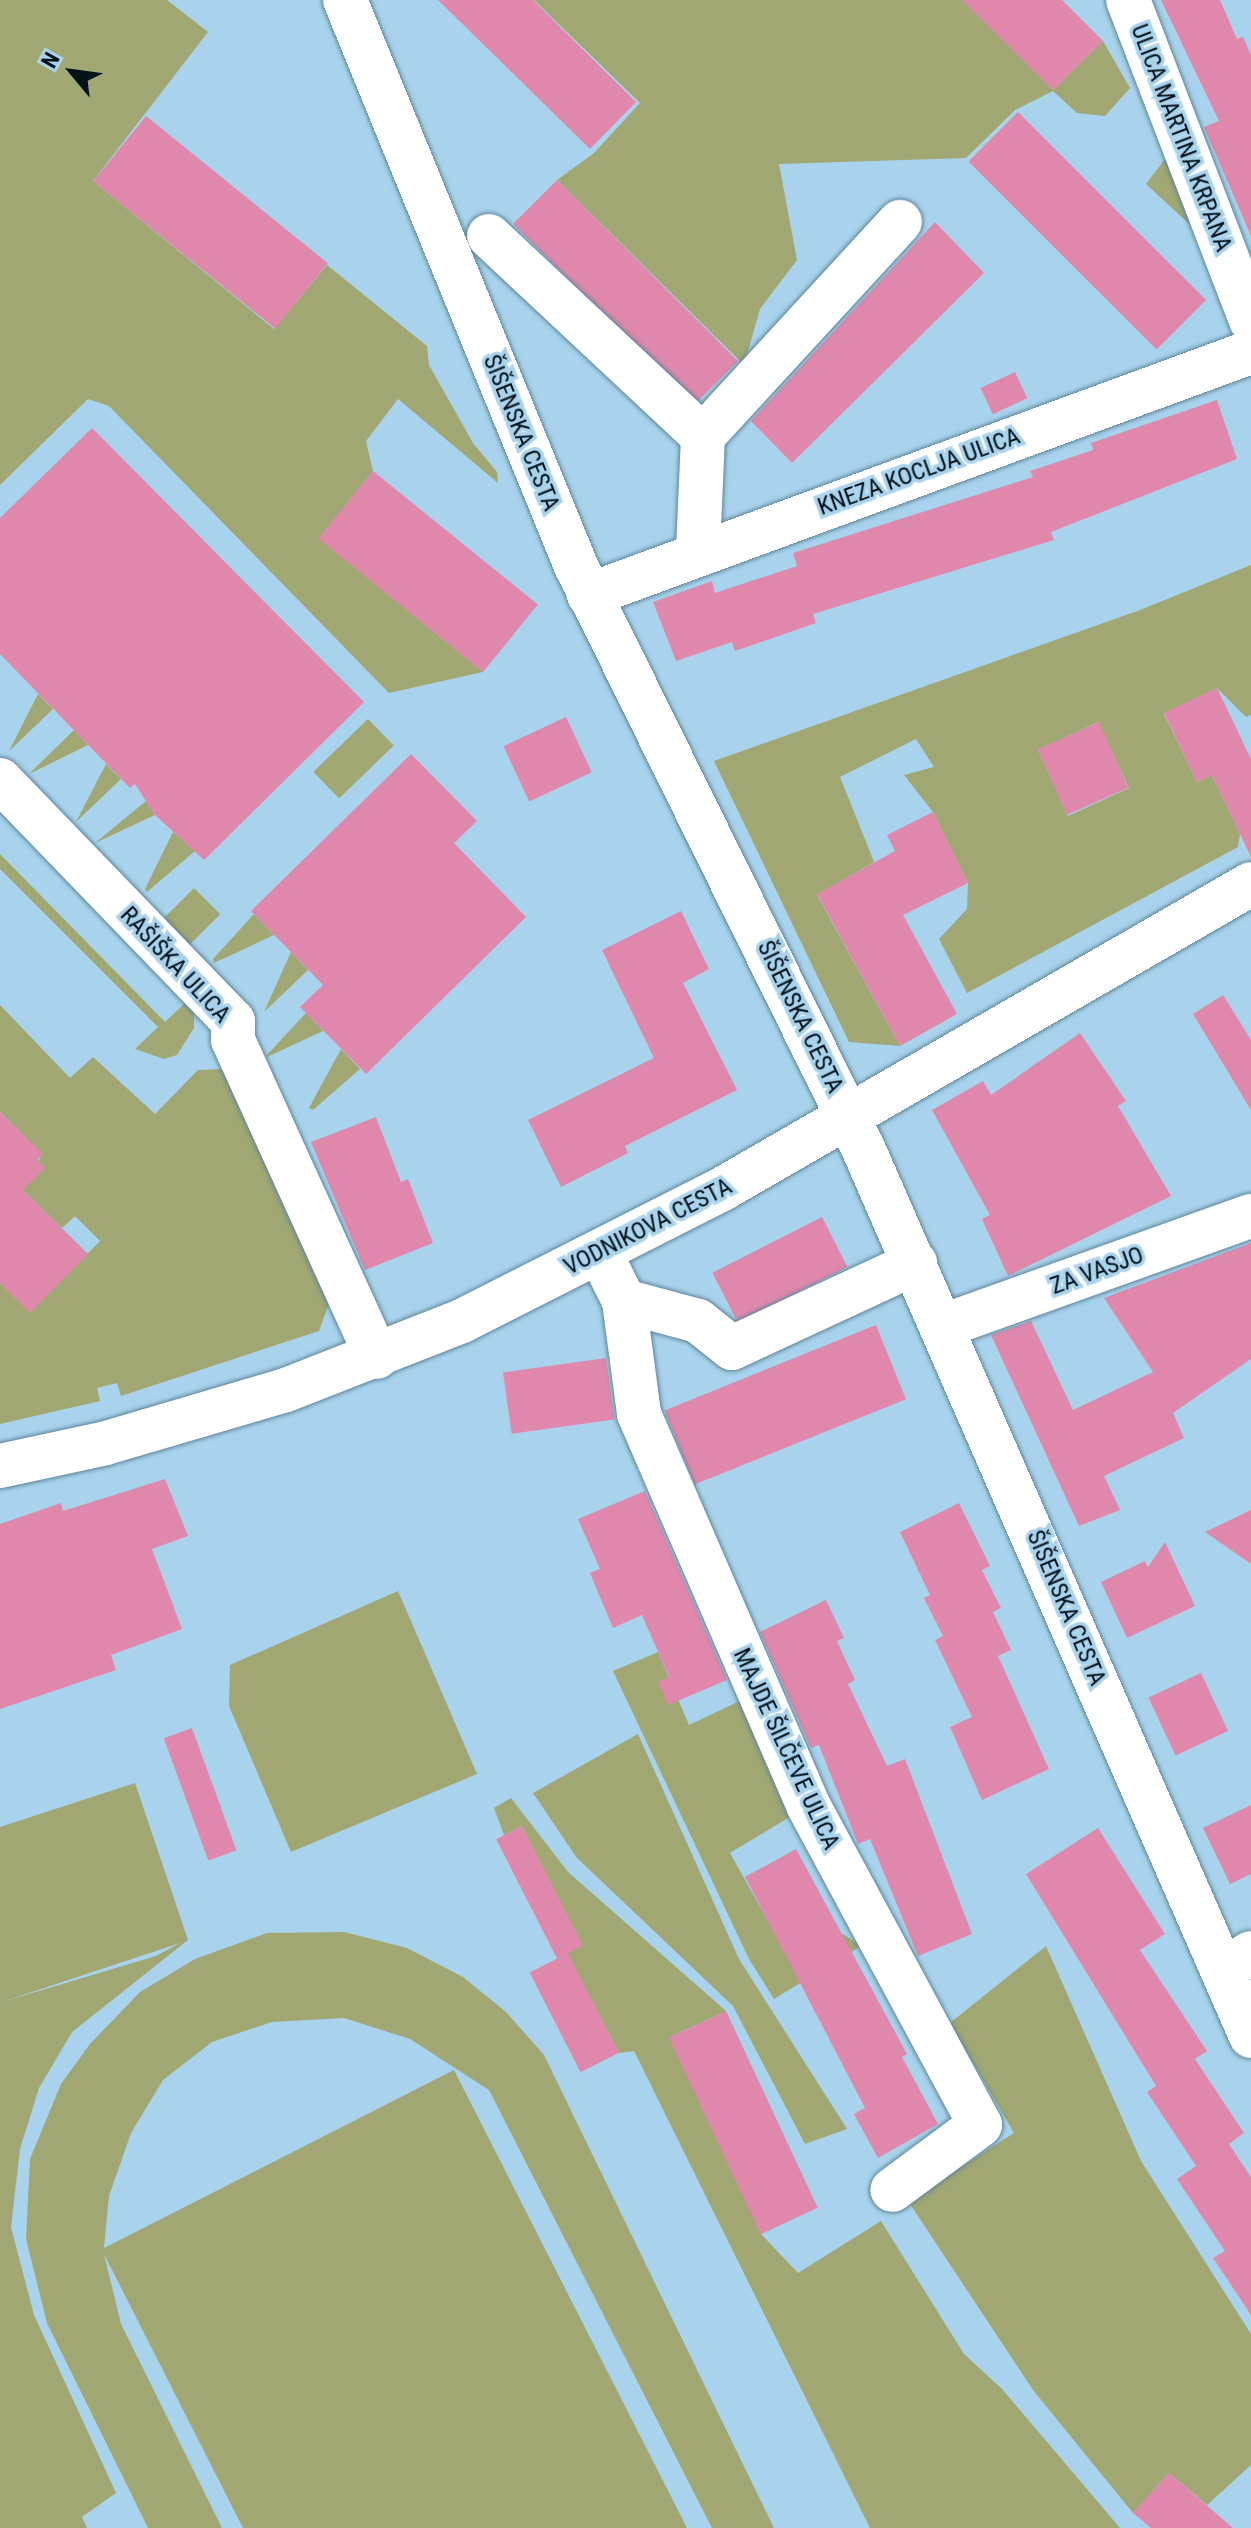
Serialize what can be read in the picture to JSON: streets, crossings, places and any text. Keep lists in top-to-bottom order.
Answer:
{
  "streets": {
    "street": [
      "ULICA MARTINA KRPANA",
      "ŠIŠENSKA CESTA",
      "KNEZA KOCLJA ULICA",
      "RAŠIŠKA ULICA",
      "VODNIKOVA CESTA",
      "ZA VASJO",
      "MAJDE ŠILČEVE ULICA"
    ]
  },
  "crossings": [
    ["ŠIŠENSKA CESTA", "KNEZA KOCLJA ULICA"],
    ["ŠIŠENSKA CESTA", "VODNIKOVA CESTA"],
    ["ŠIŠENSKA CESTA", "ZA VASJO"],
    ["RAŠIŠKA ULICA", "VODNIKOVA CESTA"],
    ["VODNIKOVA CESTA", "MAJDE ŠILČEVE ULICA"]
  ],
  "north": "top left"
}
